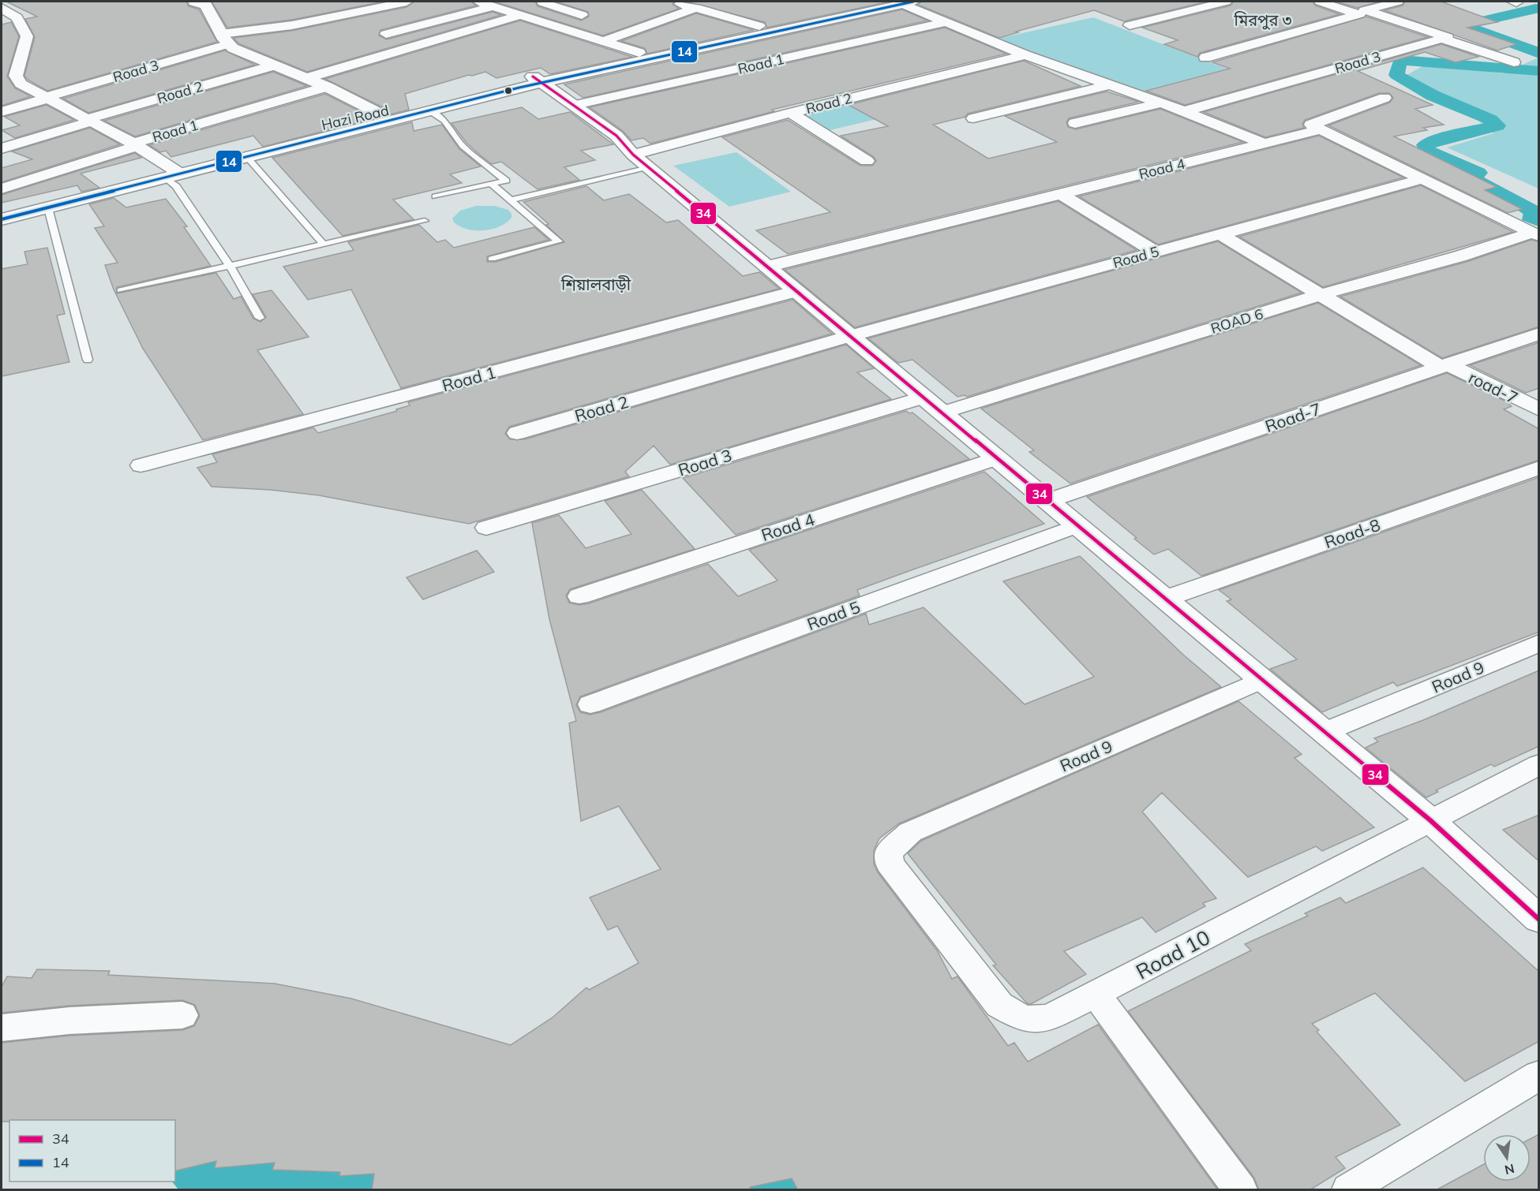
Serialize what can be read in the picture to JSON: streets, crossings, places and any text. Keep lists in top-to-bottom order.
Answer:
{
  "streets": {
    "street": [
      "Road 3",
      "Road 1",
      "Road 2",
      "Hazi Road",
      "Road 4",
      "Road 5",
      "ROAD 6",
      "road-7",
      "Road-7",
      "Road-8",
      "Road 9",
      "Road 10"
    ]
  },
  "crossings": [
    ["Road 2", "Road 5"],
    ["Road 5", "road-7"],
    ["ROAD 6", "road-7"],
    ["road-7", "Road-7"],
    ["Road 9", "Road 10"]
  ],
  "districts": ["মিরপুর ৩", "শিয়ালবাড়ী"],
  "lines": ["transit line 14", "transit line 34"],
  "legend": ["34", "14"],
  "north": "bottom"
}
